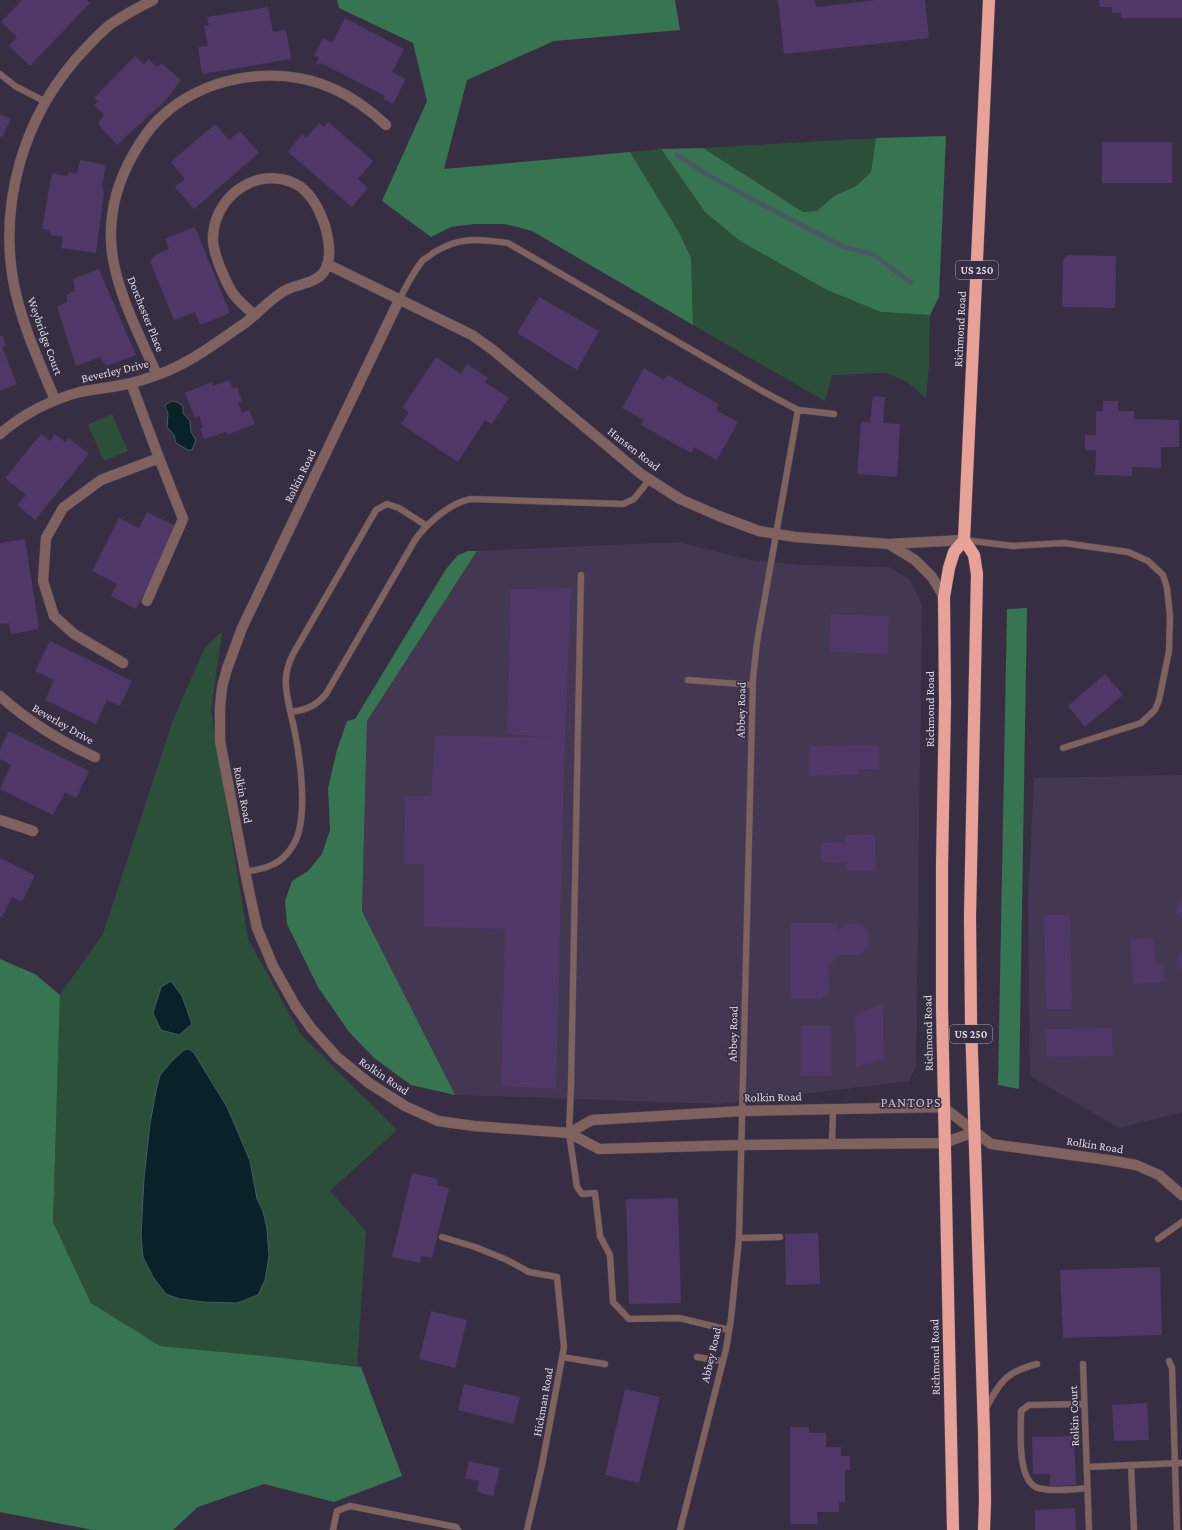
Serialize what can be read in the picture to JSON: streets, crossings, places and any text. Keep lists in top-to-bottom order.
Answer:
{
  "streets": {
    "highway": ["US 250", "Richmond Road"],
    "street": [
      "Dorchester Place",
      "Weybridge Court",
      "Beverley Drive",
      "Hansen Road",
      "Rolkin Road"
    ],
    "lane": ["Abbey Road", "Hickman Road", "Rolkin Court"]
  },
  "crossings": [
    ["US 250", "Richmond Road"],
    ["US 250", "Hansen Road"],
    ["US 250", "Rolkin Road"],
    ["Dorchester Place", "Beverley Drive"],
    ["Richmond Road", "Hansen Road"],
    ["Richmond Road", "Rolkin Road"],
    ["Weybridge Court", "Beverley Drive"],
    ["Beverley Drive", "Hansen Road"],
    ["Hansen Road", "Rolkin Road"],
    ["Hansen Road", "Abbey Road"],
    ["Rolkin Road", "Abbey Road"]
  ],
  "districts": ["PANTOPS"]
}
